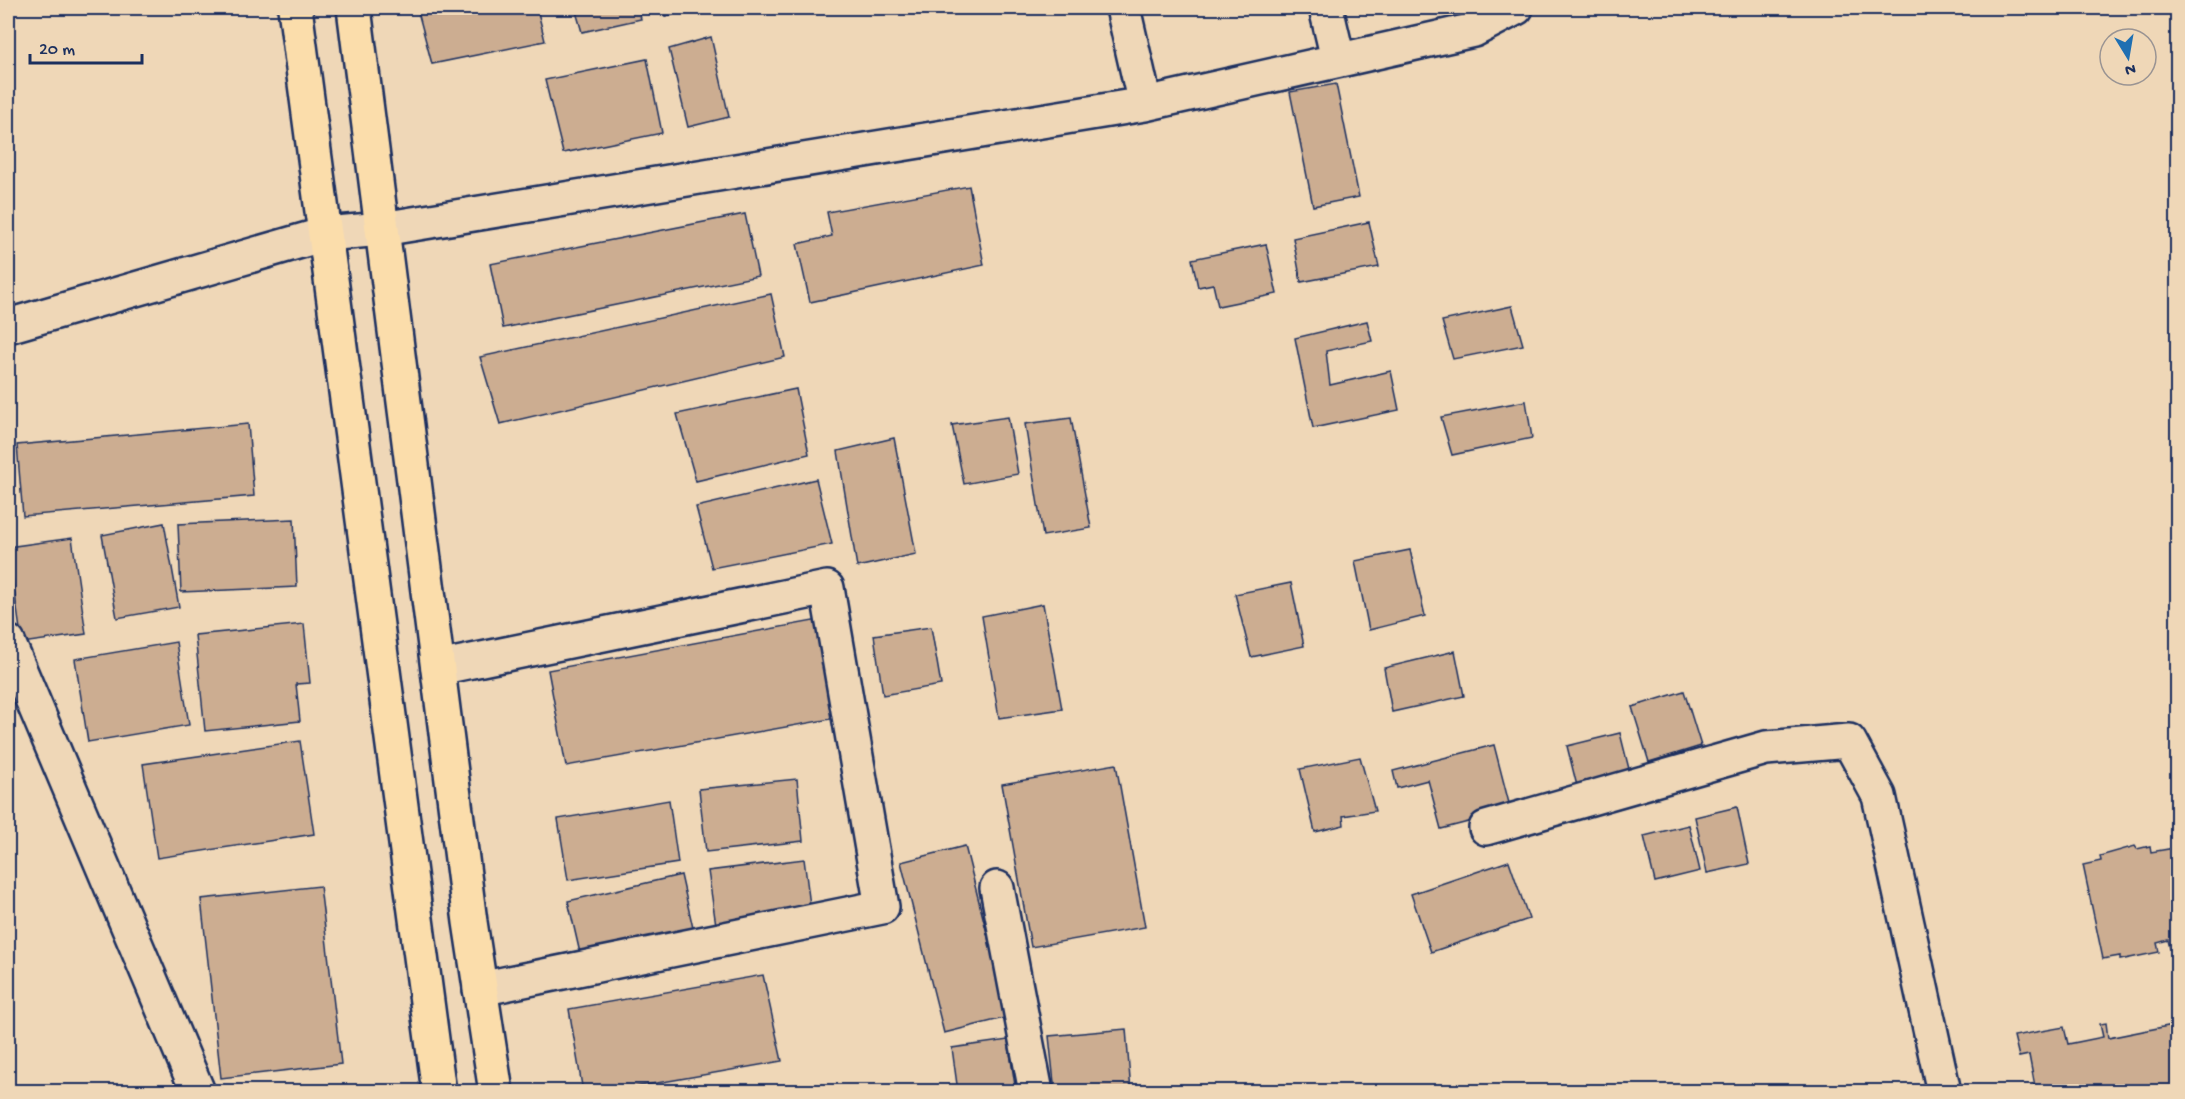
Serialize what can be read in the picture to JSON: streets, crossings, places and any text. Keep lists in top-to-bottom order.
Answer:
{
  "scale_bar": "20 m",
  "north": "bottom"
}
